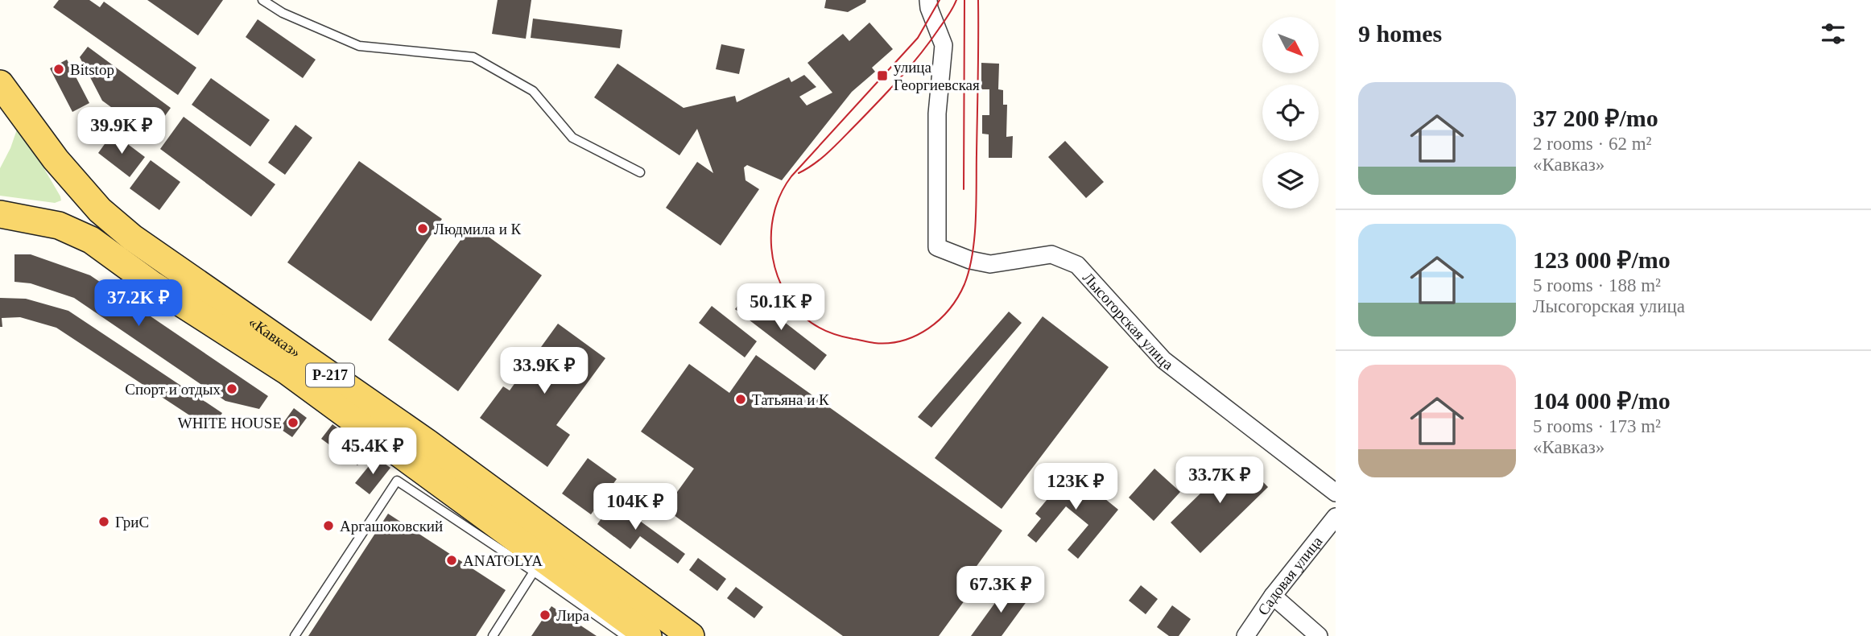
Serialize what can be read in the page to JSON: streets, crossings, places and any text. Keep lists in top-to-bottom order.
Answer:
{
  "streets": {
    "main road": ["«Кавказ»", "Р-217"],
    "street": ["Лысогорская улица", "Садовая улица"]
  },
  "places": {
    "other": [
      "Bitstop",
      "Людмила и К",
      "Спорт и отдых",
      "Татьяна и К",
      "WHITE HOUSE",
      "ГриС",
      "Аргашоковский",
      "ANATOLYA",
      "Лира"
    ],
    "transit": ["улица Георгиевская"]
  },
  "north": "bottom right",
  "page": {
    "heading": "9 homes",
    "list": [
      {
        "name": "37 200 ₽/mo",
        "note": "2 rooms · 62 m² · «Кавказ»"
      },
      {
        "name": "123 000 ₽/mo",
        "note": "5 rooms · 188 m² · Лысогорская улица"
      },
      {
        "name": "104 000 ₽/mo",
        "note": "5 rooms · 173 m² · «Кавказ»"
      }
    ],
    "price": [
      "39.9K ₽",
      "37.2K ₽",
      "50.1K ₽",
      "33.9K ₽",
      "45.4K ₽",
      "33.7K ₽",
      "123K ₽",
      "104K ₽",
      "67.3K ₽"
    ]
  }
}
